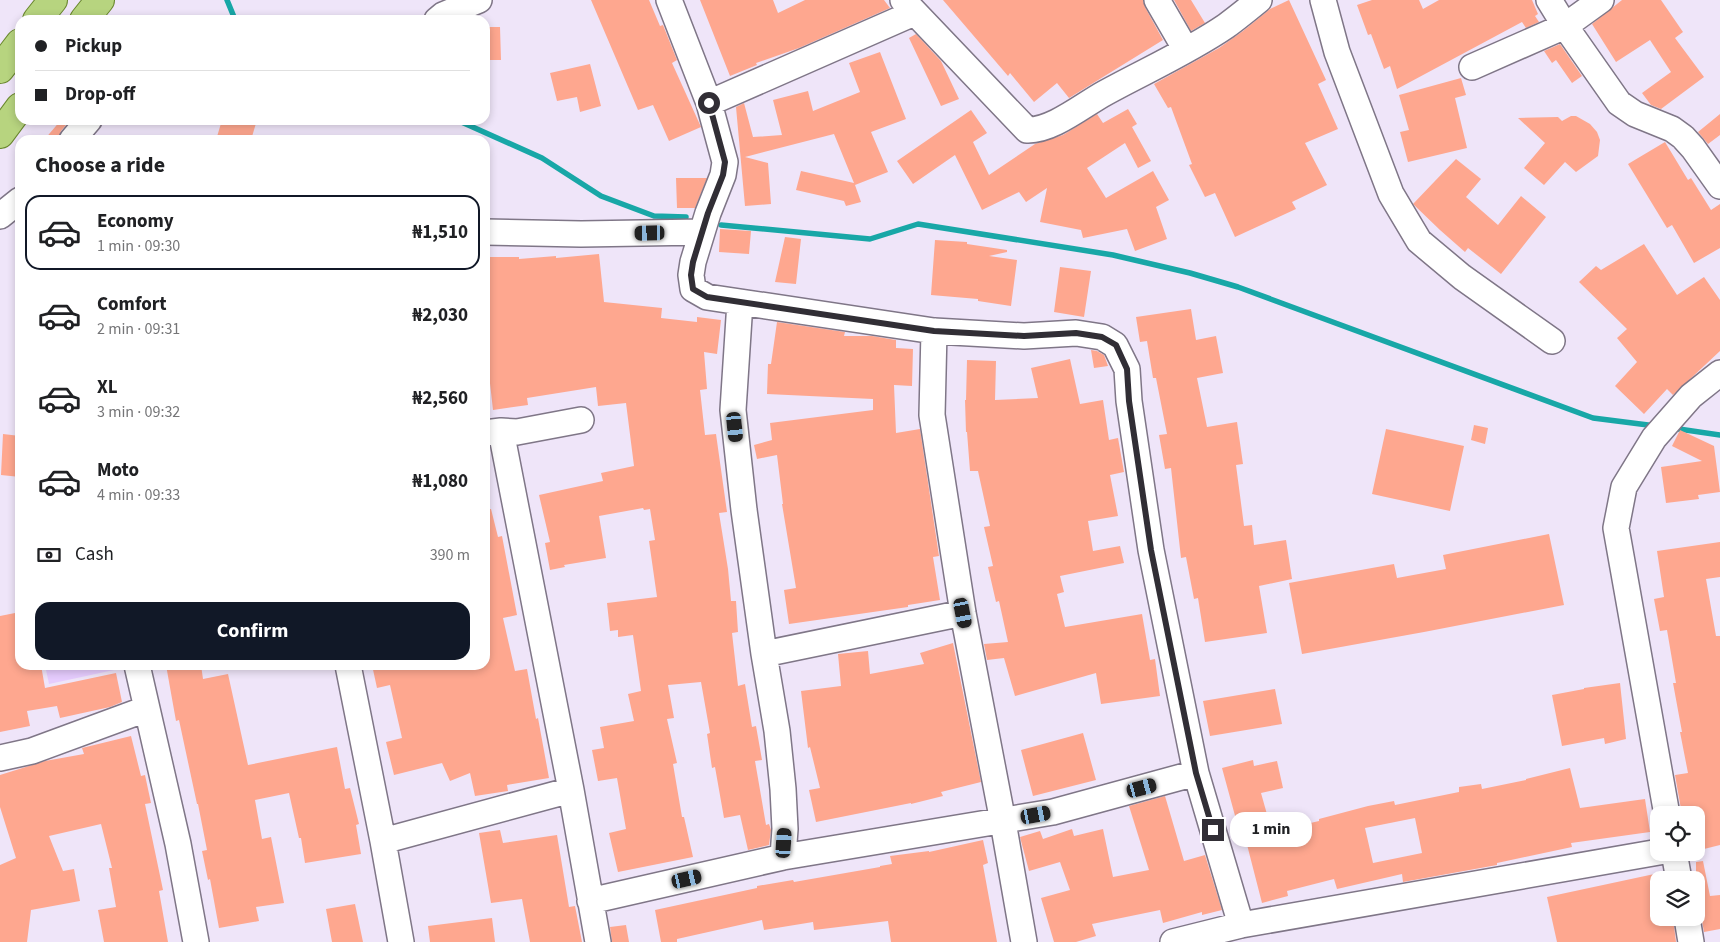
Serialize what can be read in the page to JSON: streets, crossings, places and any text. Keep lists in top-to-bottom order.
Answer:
{
  "page": {
    "banner": ["Pickup", "Drop-off"],
    "heading": "Choose a ride",
    "list": [
      {
        "name": "Economy",
        "note": "1 min · 09:30",
        "value": "₦1,510"
      },
      {
        "name": "Comfort",
        "note": "2 min · 09:31",
        "value": "₦2,030"
      },
      {
        "name": "XL",
        "note": "3 min · 09:32",
        "value": "₦2,560"
      },
      {
        "name": "Moto",
        "note": "4 min · 09:33",
        "value": "₦1,080"
      }
    ],
    "pay": ["Cash", "390 m"],
    "buttons": "Confirm",
    "bubble": "1 min"
  }
}
